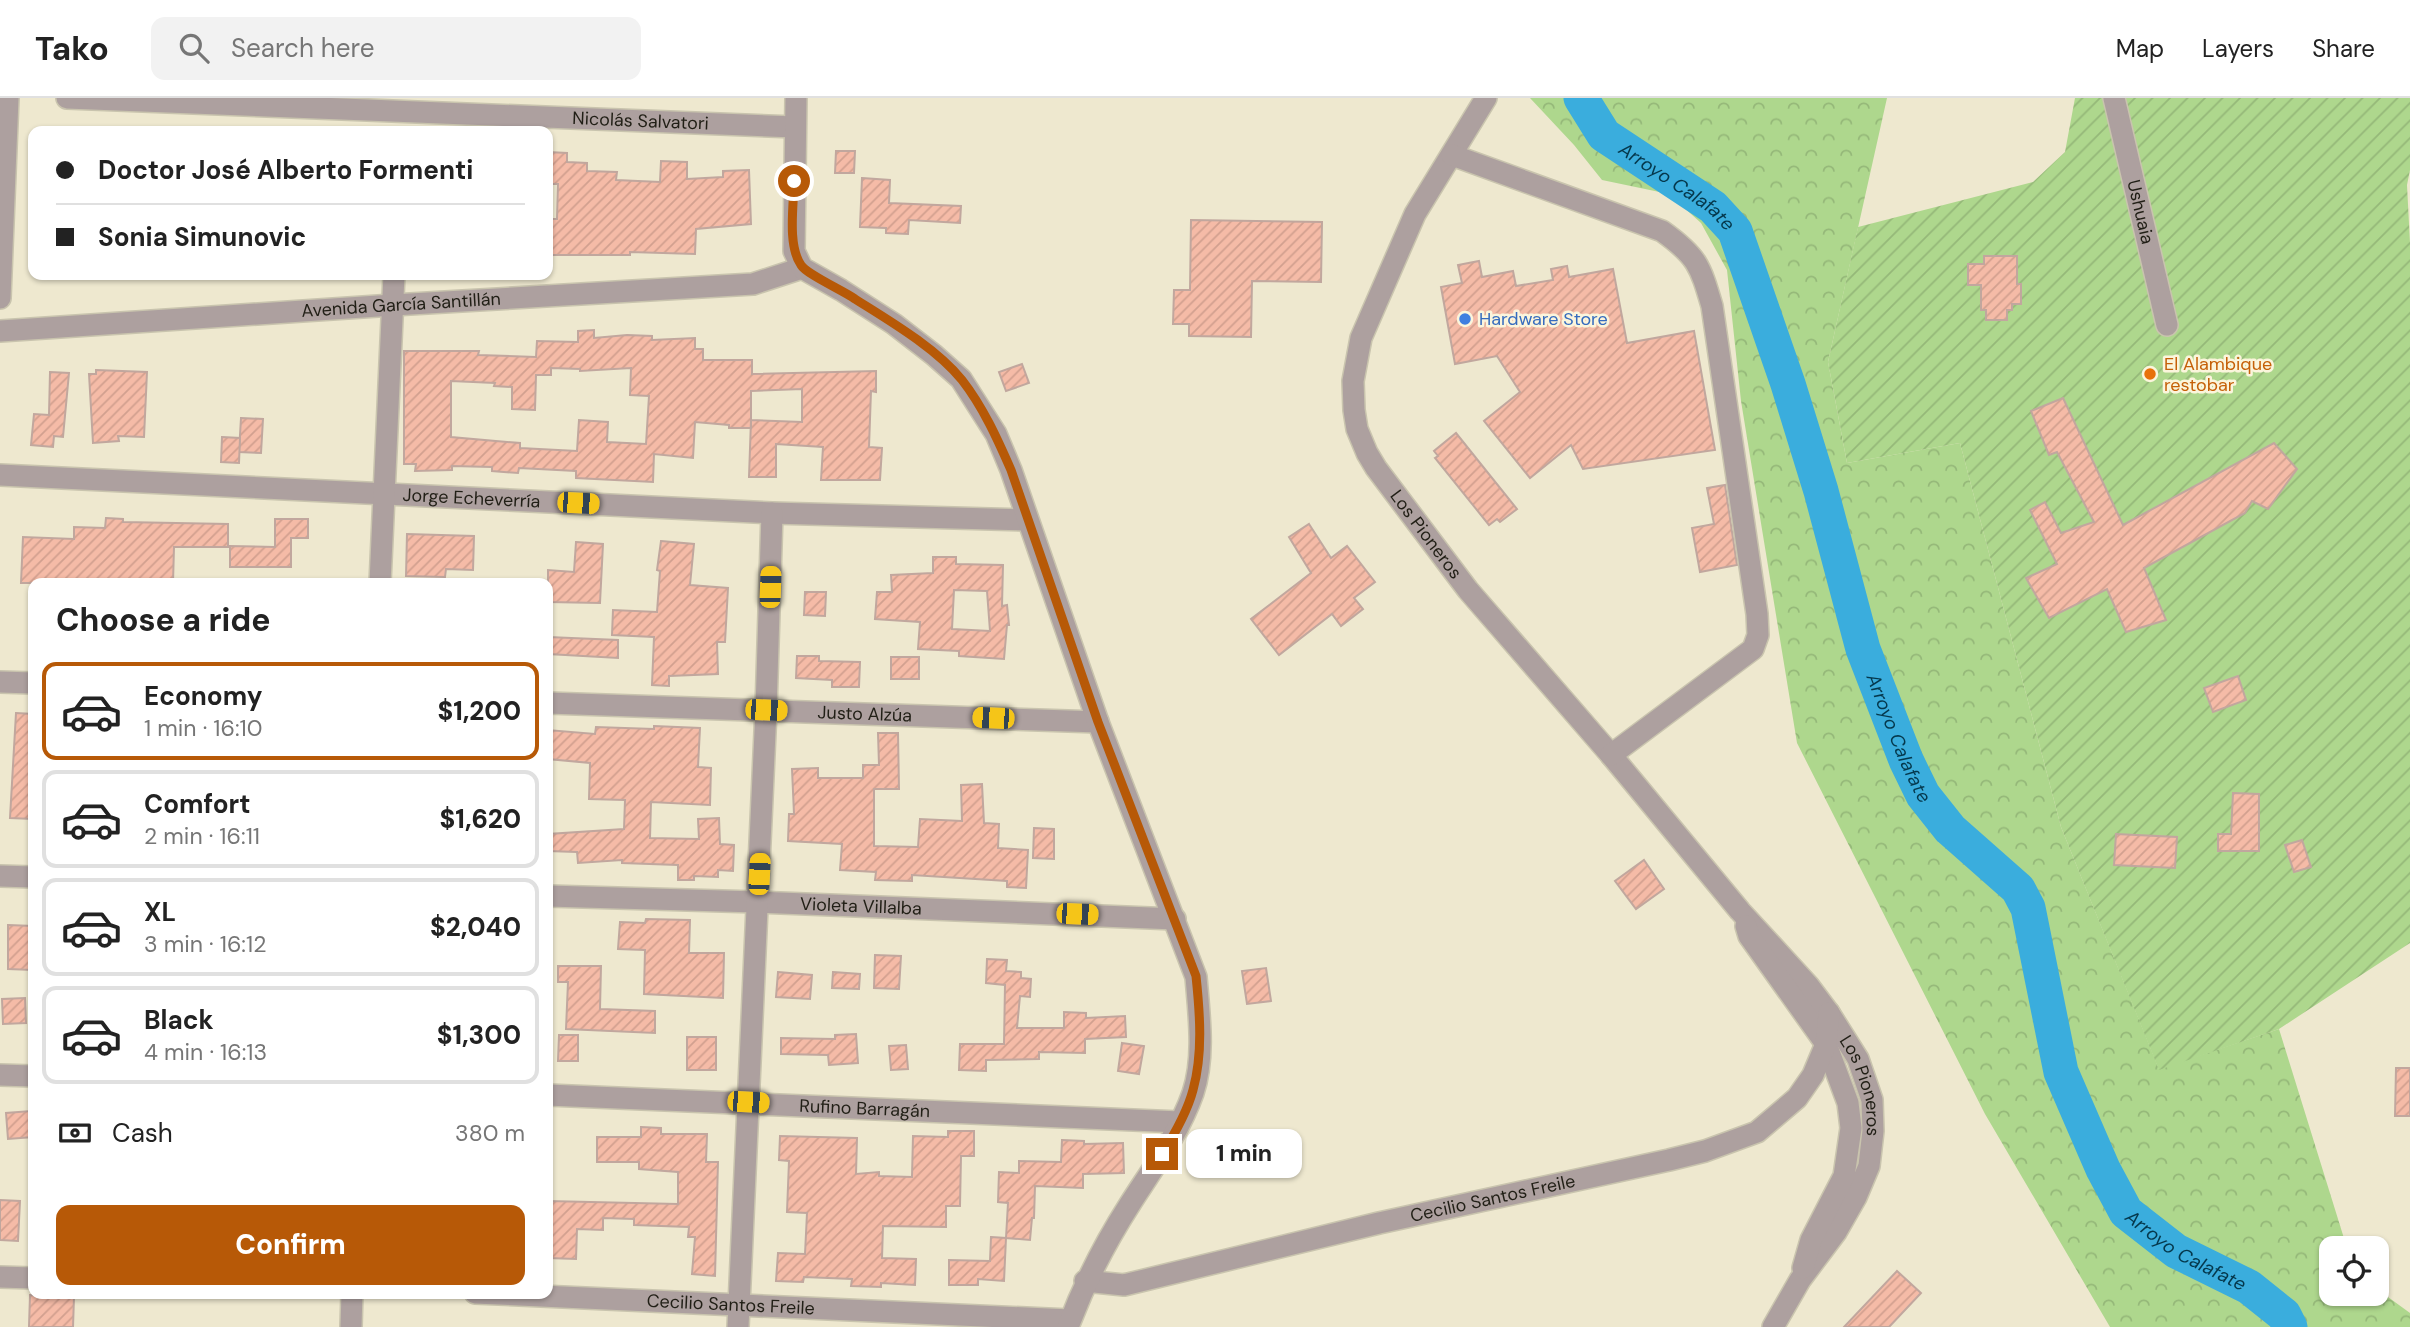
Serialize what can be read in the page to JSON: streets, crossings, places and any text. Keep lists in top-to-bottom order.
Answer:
{
  "streets": {
    "street": [
      "Nicolás Salvatori",
      "Ushuaia",
      "Avenida García Santillán",
      "Jorge Echeverría",
      "Los Pioneros",
      "Justo Alzúa",
      "Violeta Villalba",
      "Rufino Barragán",
      "Cecilio Santos Freile"
    ]
  },
  "crossings": [
    ["Los Pioneros", "Cecilio Santos Freile"]
  ],
  "water": ["Arroyo Calafate"],
  "places": ["Hardware Store", "El Alambique restobar"],
  "page": {
    "header": "Tako",
    "search": "Search here",
    "nav": ["Map", "Layers", "Share"],
    "banner": ["Doctor José Alberto Formenti", "Sonia Simunovic"],
    "heading": "Choose a ride",
    "list": [
      {
        "name": "Economy",
        "note": "1 min · 16:10",
        "value": "$1,200"
      },
      {
        "name": "Comfort",
        "note": "2 min · 16:11",
        "value": "$1,620"
      },
      {
        "name": "XL",
        "note": "3 min · 16:12",
        "value": "$2,040"
      },
      {
        "name": "Black",
        "note": "4 min · 16:13",
        "value": "$1,300"
      }
    ],
    "pay": ["Cash", "380 m"],
    "bubble": "1 min",
    "buttons": "Confirm"
  }
}
